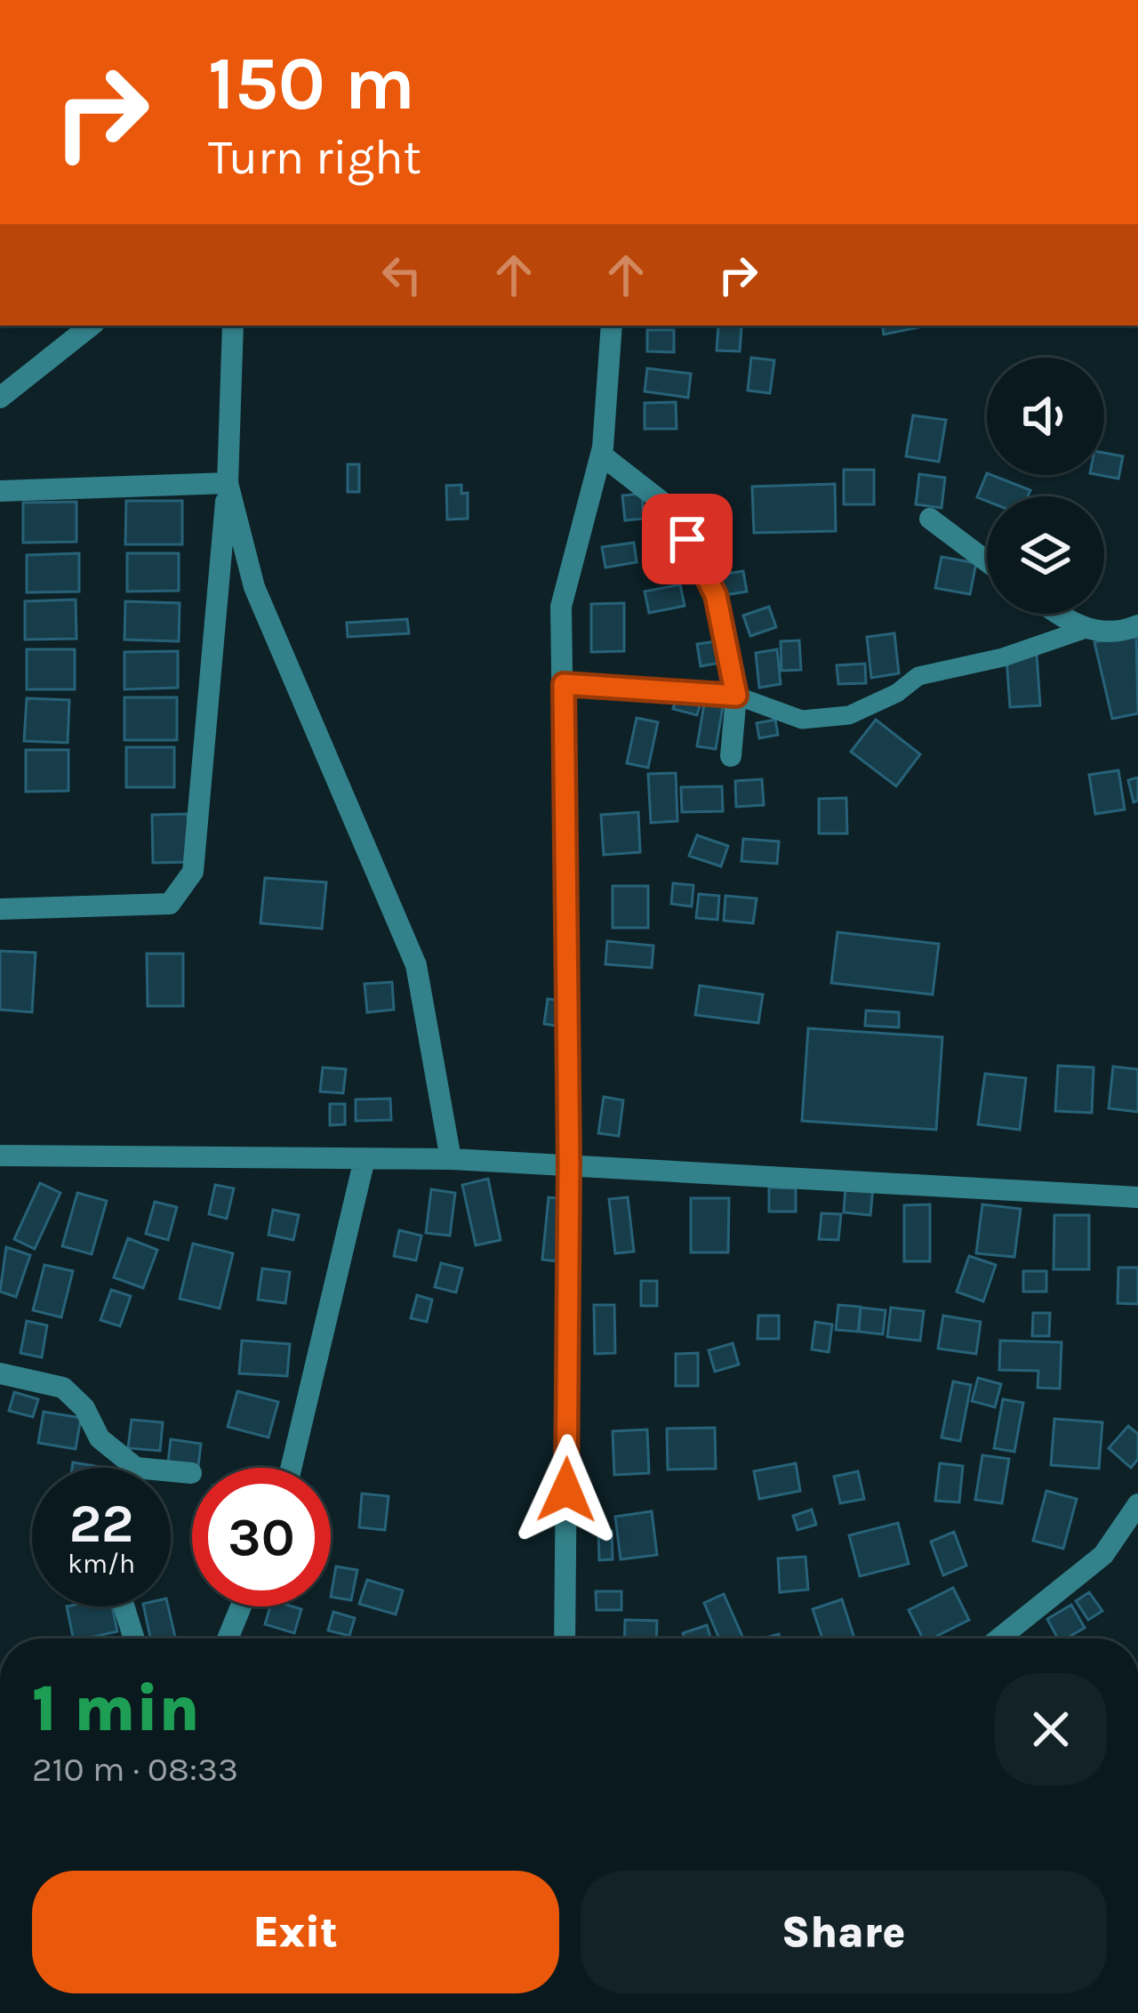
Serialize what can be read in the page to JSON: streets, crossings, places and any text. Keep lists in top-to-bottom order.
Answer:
{
  "page": {
    "turn": ["150 m", "Turn right"],
    "speed": "22 km/h",
    "limit": "30",
    "heading": ["1 min", "210 m · 08:33"],
    "buttons": ["Exit", "Share"]
  }
}
